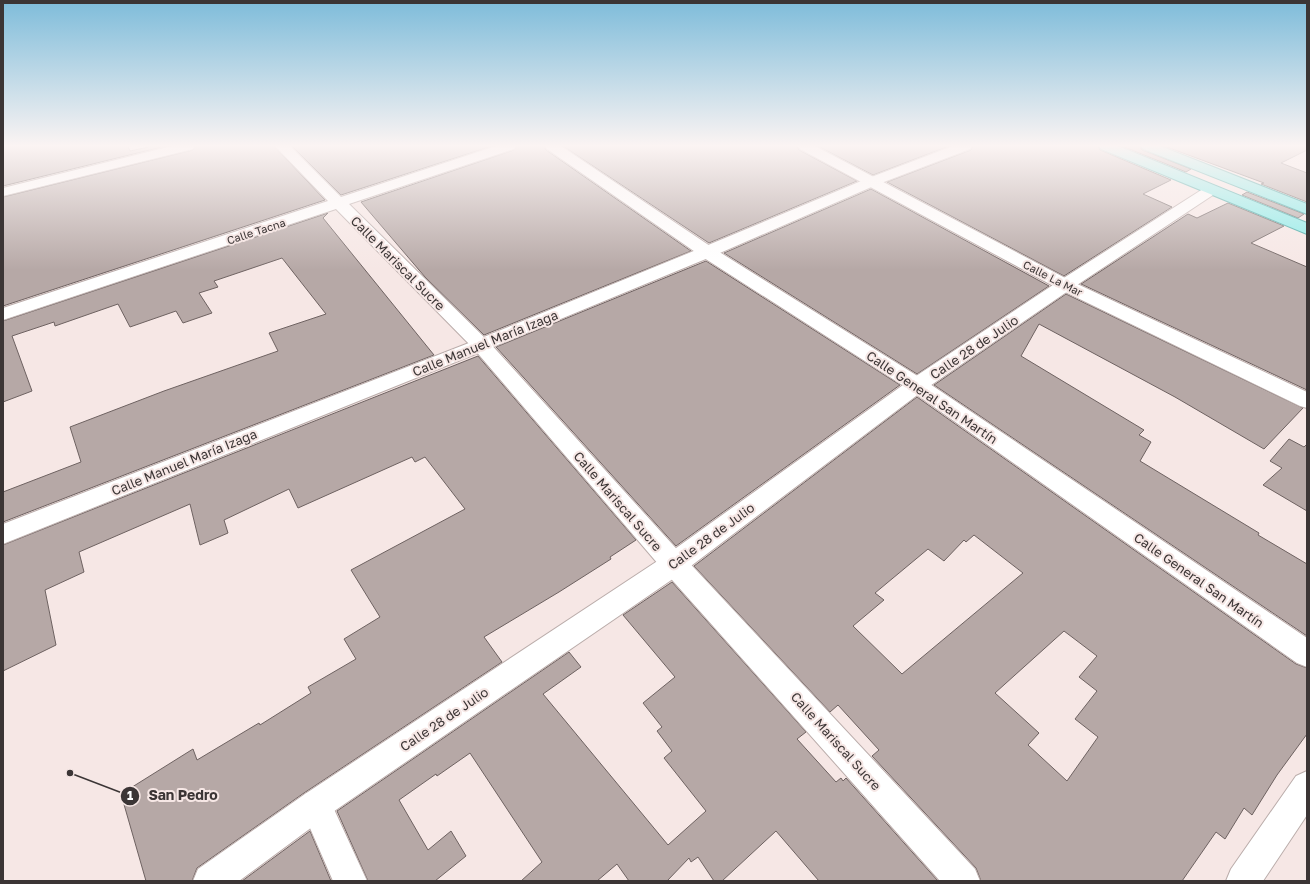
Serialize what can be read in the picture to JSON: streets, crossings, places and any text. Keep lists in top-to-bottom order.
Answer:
{
  "streets": {
    "street": [
      "Calle Tacna",
      "Calle Mariscal Sucre",
      "Calle La Mar",
      "Calle Manuel María Izaga",
      "Calle 28 de Julio",
      "Calle General San Martín"
    ]
  },
  "crossings": [
    ["Calle Tacna", "Calle Mariscal Sucre"],
    ["Calle Mariscal Sucre", "Calle Manuel María Izaga"],
    ["Calle Mariscal Sucre", "Calle 28 de Julio"],
    ["Calle La Mar", "Calle 28 de Julio"],
    ["Calle Manuel María Izaga", "Calle General San Martín"],
    ["Calle 28 de Julio", "Calle General San Martín"]
  ],
  "places": ["San Pedro"]
}
